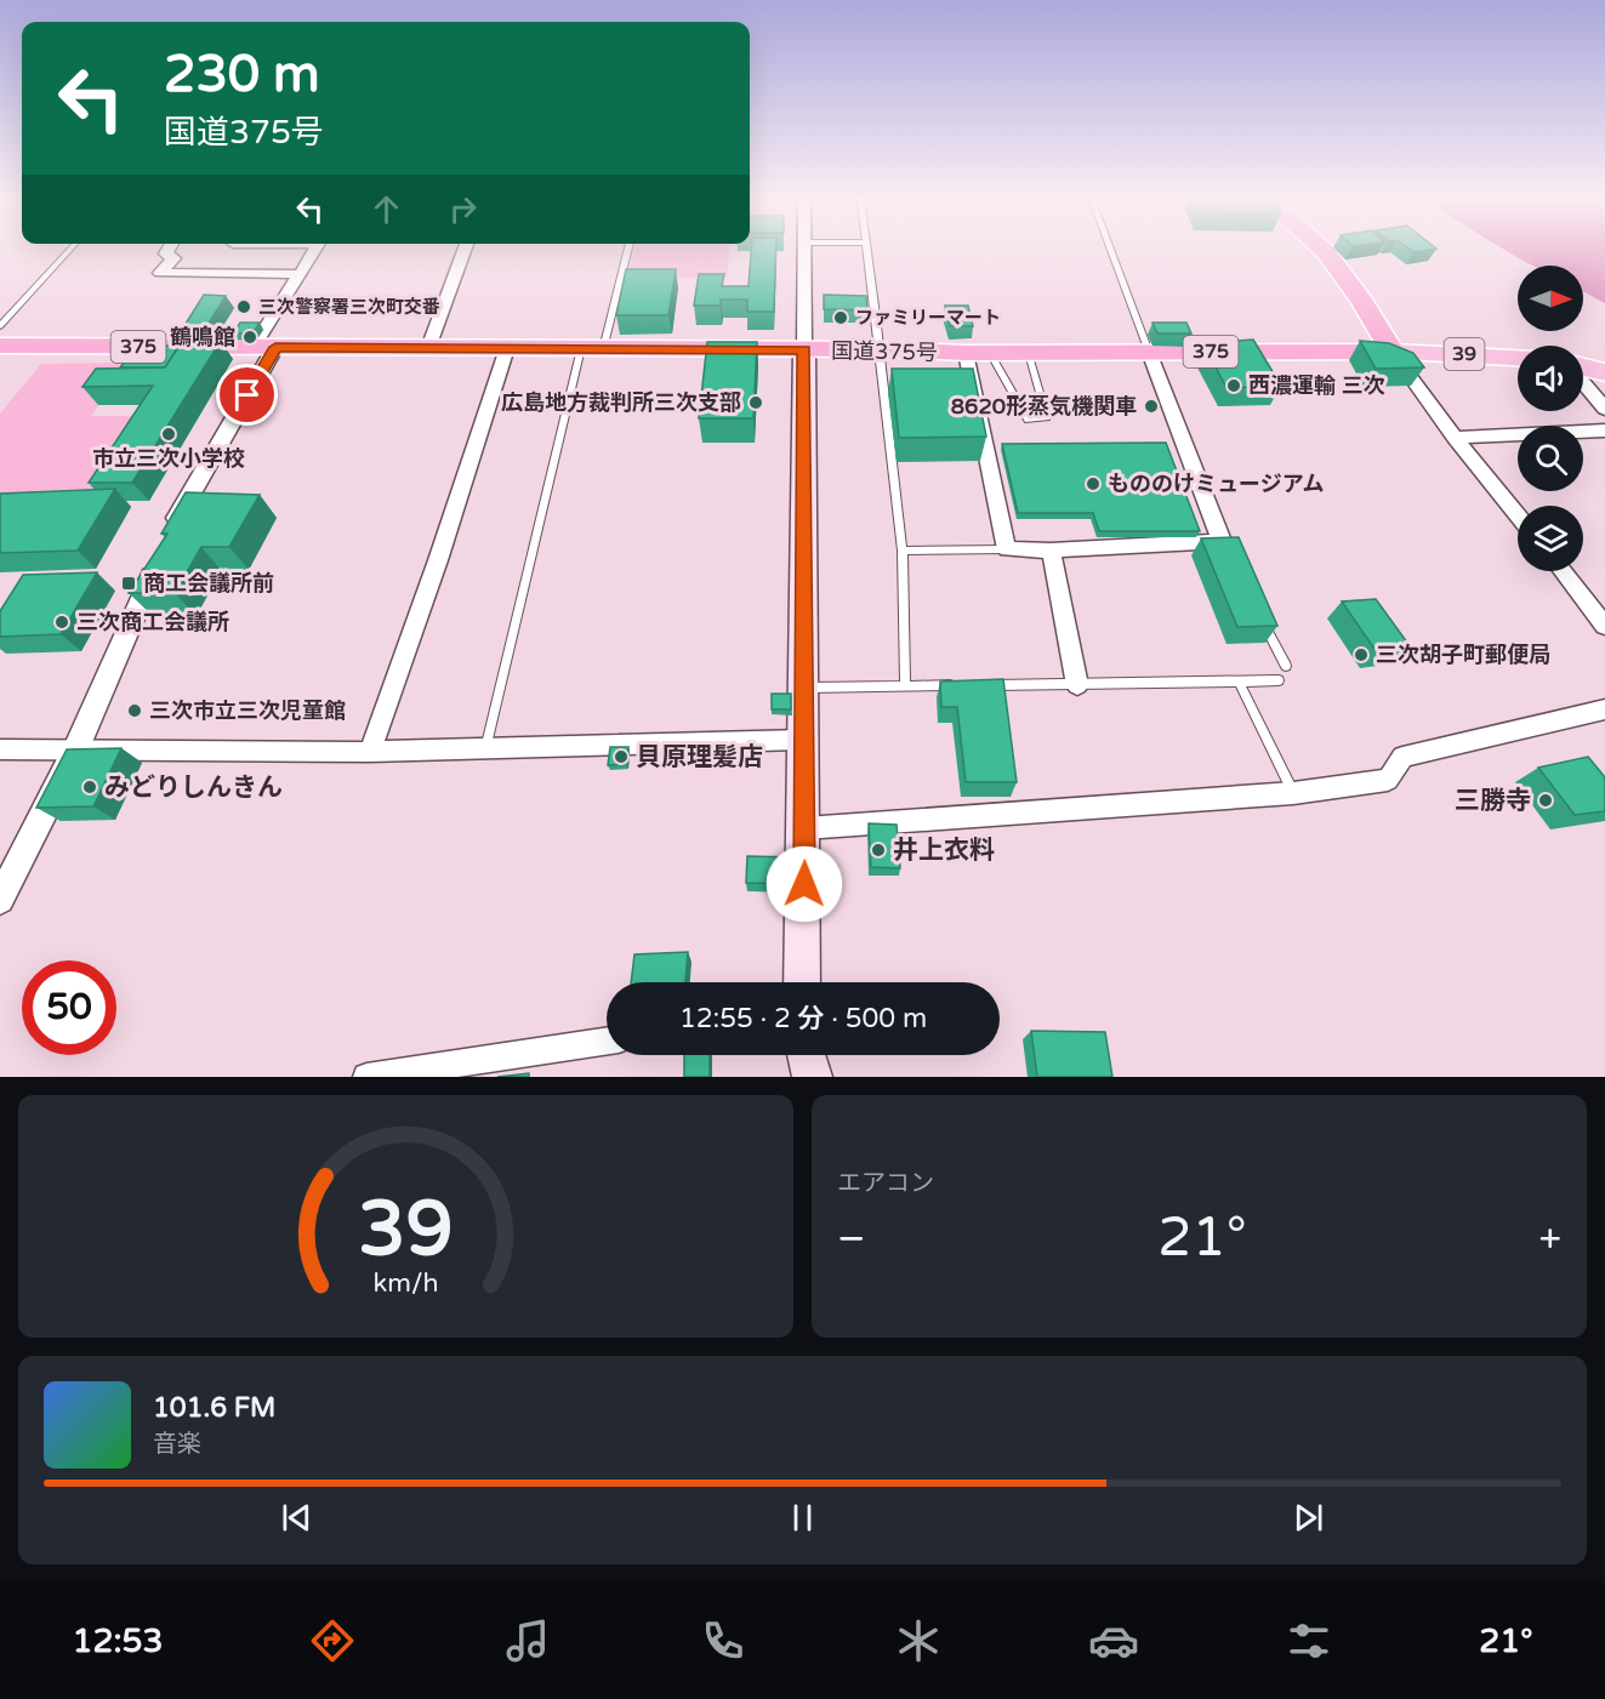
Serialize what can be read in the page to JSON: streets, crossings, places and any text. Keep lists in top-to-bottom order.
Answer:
{
  "streets": {
    "highway": ["375", "国道375号"],
    "main road": ["39"]
  },
  "crossings": [
    ["国道375号", "39"]
  ],
  "places": {
    "other": [
      "三次警察署三次町交番",
      "ファミリーマート",
      "鶴鳴館",
      "西濃運輸 三次",
      "広島地方裁判所三次支部",
      "8620形蒸気機関車",
      "市立三次小学校",
      "もののけミュージアム",
      "三次商工会議所",
      "三次胡子町郵便局",
      "三次市立三次児童館",
      "貝原理髪店",
      "みどりしんきん",
      "三勝寺",
      "井上衣料"
    ],
    "transit": ["商工会議所前"]
  },
  "north": "right",
  "page": {
    "turn": ["230 m", "国道375号"],
    "limit": "50",
    "trip": "12:55 · 2 分 · 500 m",
    "tile": "エアコン",
    "heat": ["−", "21°", "+"],
    "song": ["101.6 FM", "音楽"],
    "tabs": ["12:53", "21°"],
    "gauge": ["39", "km/h"]
  }
}
